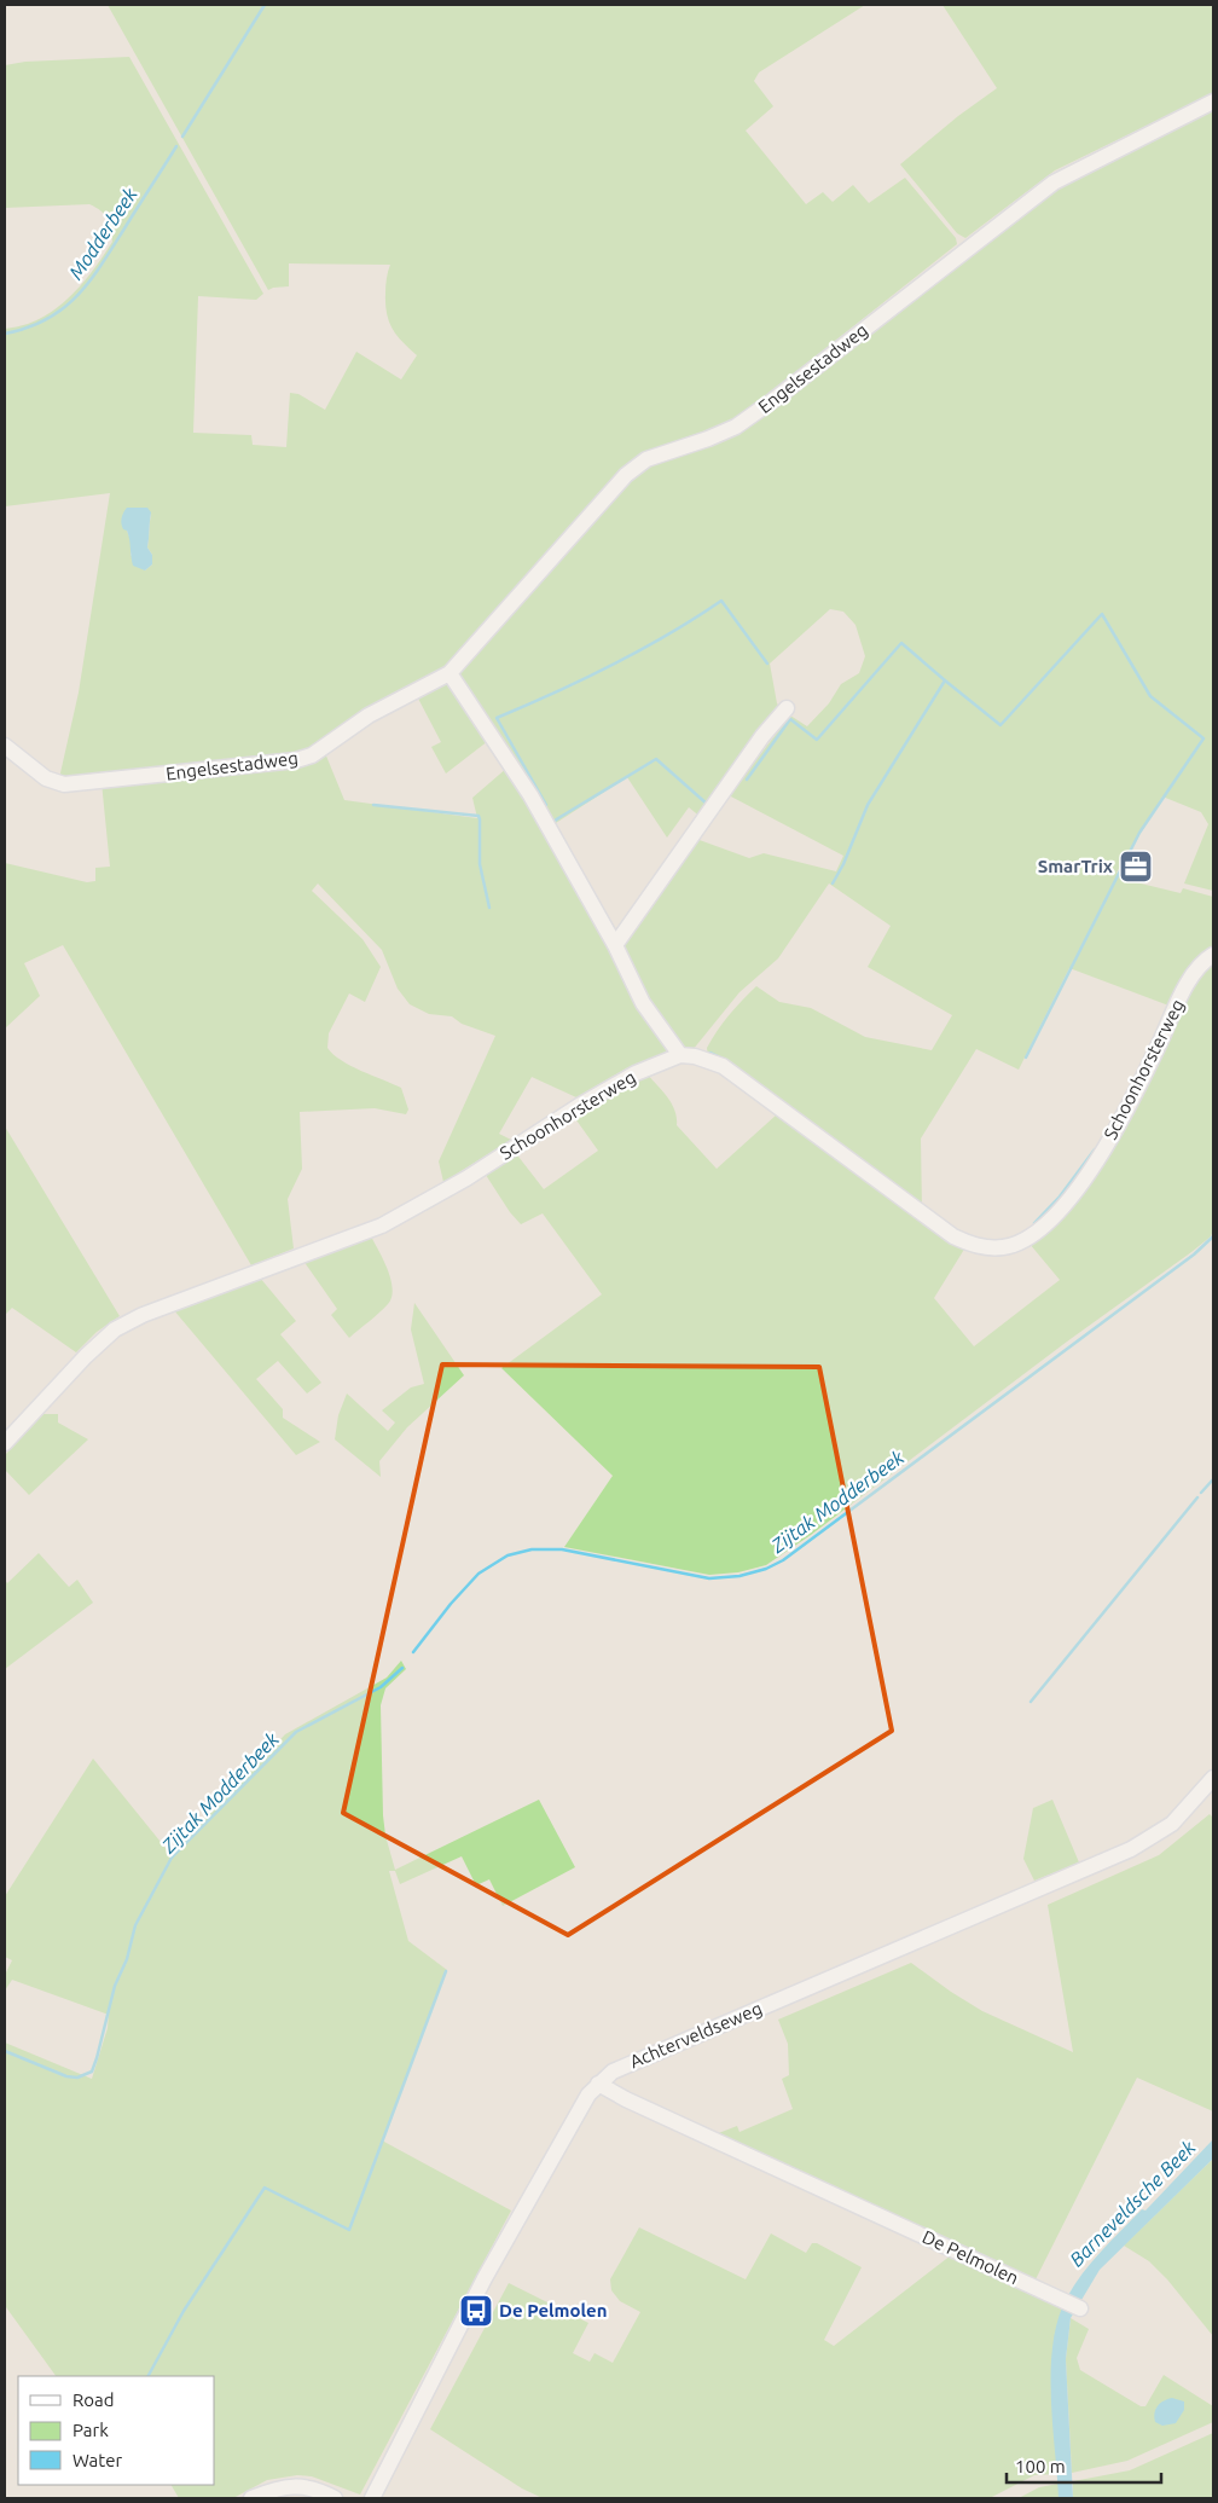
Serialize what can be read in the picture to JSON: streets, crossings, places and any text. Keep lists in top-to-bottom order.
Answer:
{
  "streets": {
    "street": [
      "Engelsestadweg",
      "Schoonhorsterweg",
      "Achterveldseweg",
      "De Pelmolen"
    ]
  },
  "crossings": [
    ["Achterveldseweg", "De Pelmolen"]
  ],
  "water": ["Modderbeek", "Zijtak Modderbeek", "Barneveldsche Beek"],
  "places": {
    "office": ["SmarTrix"],
    "bus stop": ["De Pelmolen"]
  },
  "legend": ["Road", "Park", "Water"],
  "scale_bar": "100 m"
}
